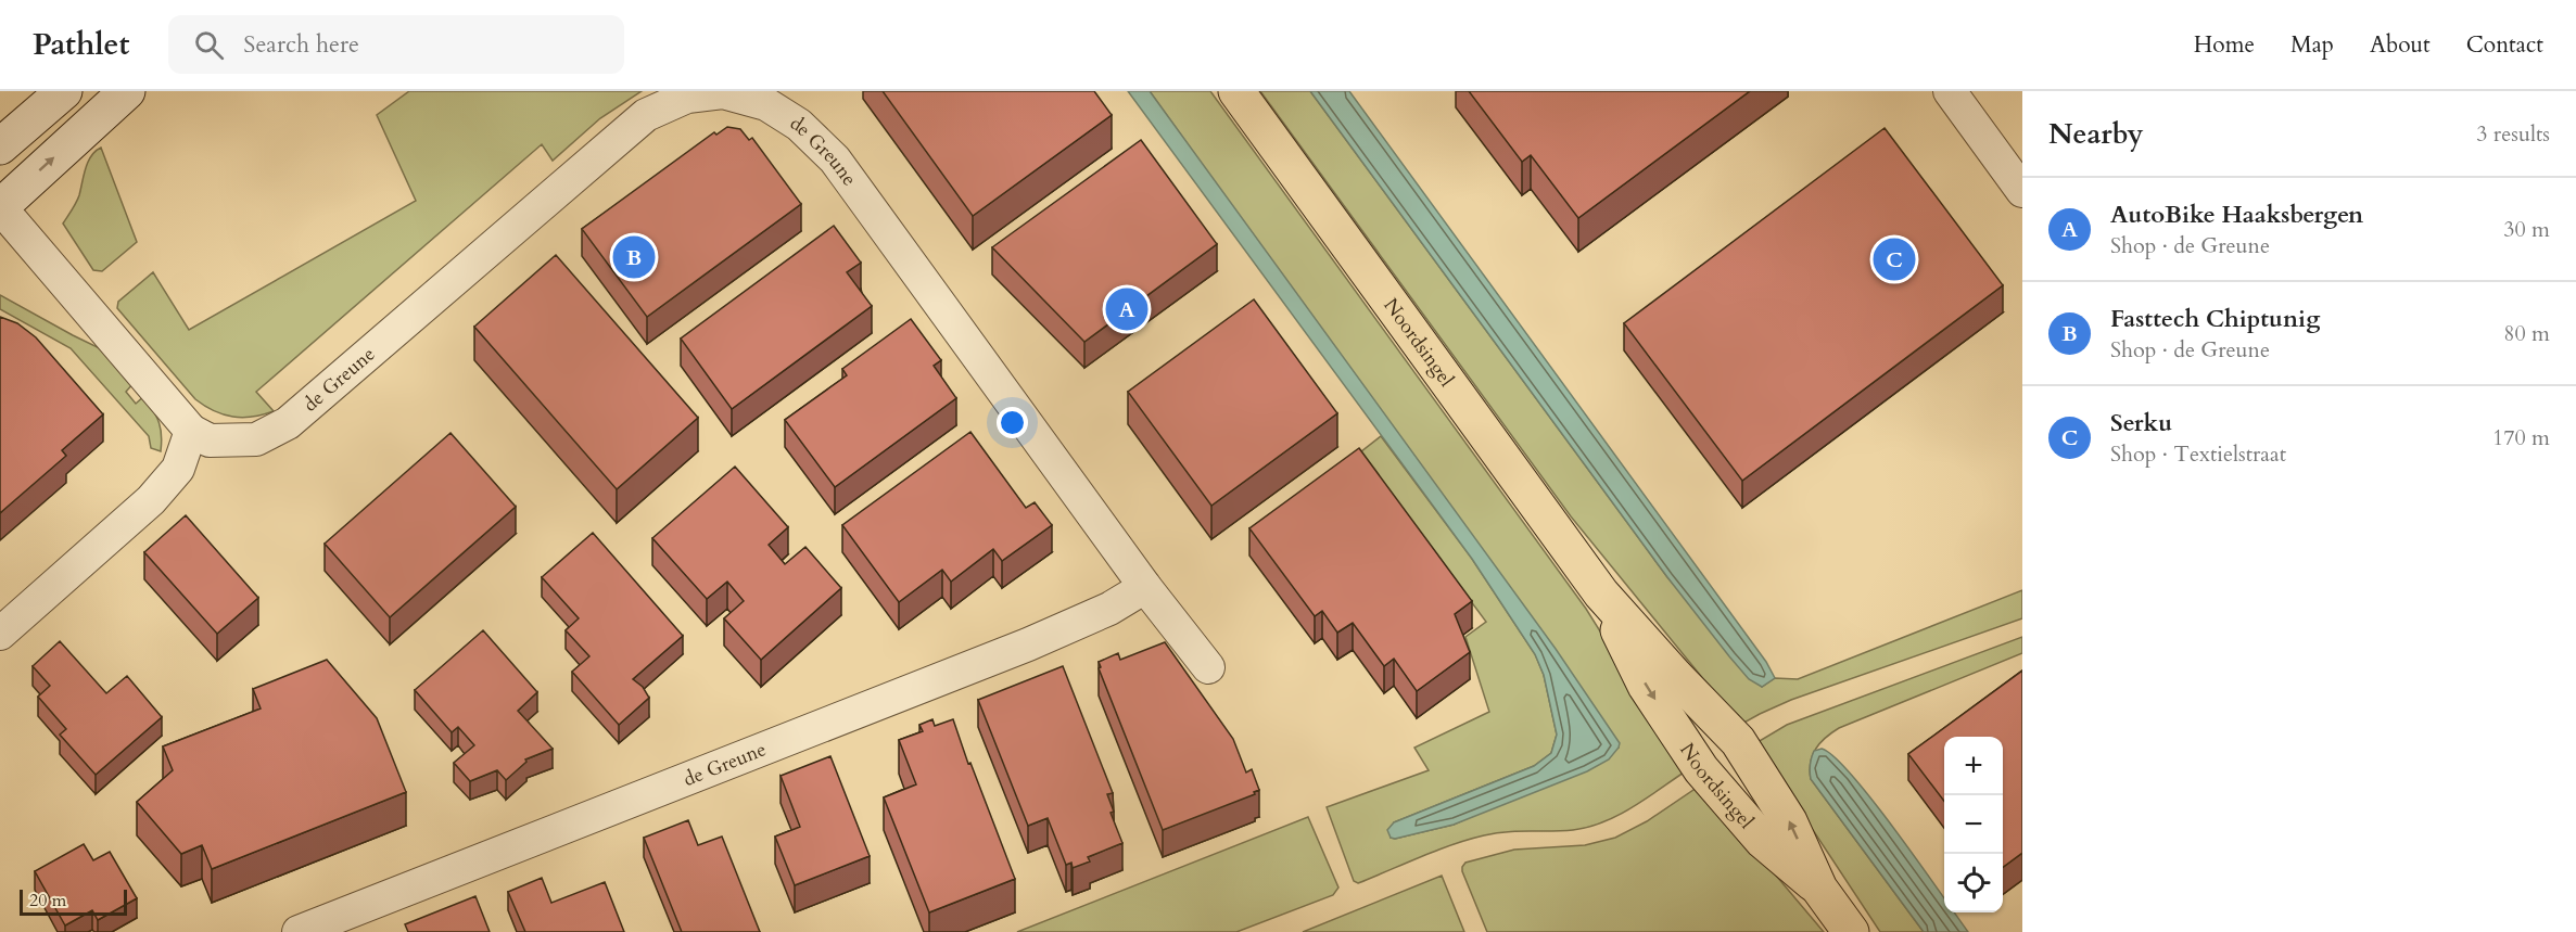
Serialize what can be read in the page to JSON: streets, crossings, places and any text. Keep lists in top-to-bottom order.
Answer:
{
  "streets": {
    "main road": ["Noordsingel"],
    "street": ["de Greune"]
  },
  "scale_bar": "20 m",
  "page": {
    "header": "Pathlet",
    "search": "Search here",
    "nav": [
      "Home",
      "Map",
      "About",
      "Contact"
    ],
    "heading": ["Nearby", "3 results"],
    "list": [
      {
        "mark": "A",
        "name": "AutoBike Haaksbergen",
        "note": "Shop · de Greune",
        "value": "30 m"
      },
      {
        "mark": "B",
        "name": "Fasttech Chiptunig",
        "note": "Shop · de Greune",
        "value": "80 m"
      },
      {
        "mark": "C",
        "name": "Serku",
        "note": "Shop · Textielstraat",
        "value": "170 m"
      }
    ],
    "pins": ["B", "C", "A"],
    "map_buttons": ["+", "−"],
    "scale": "20 m"
  }
}
